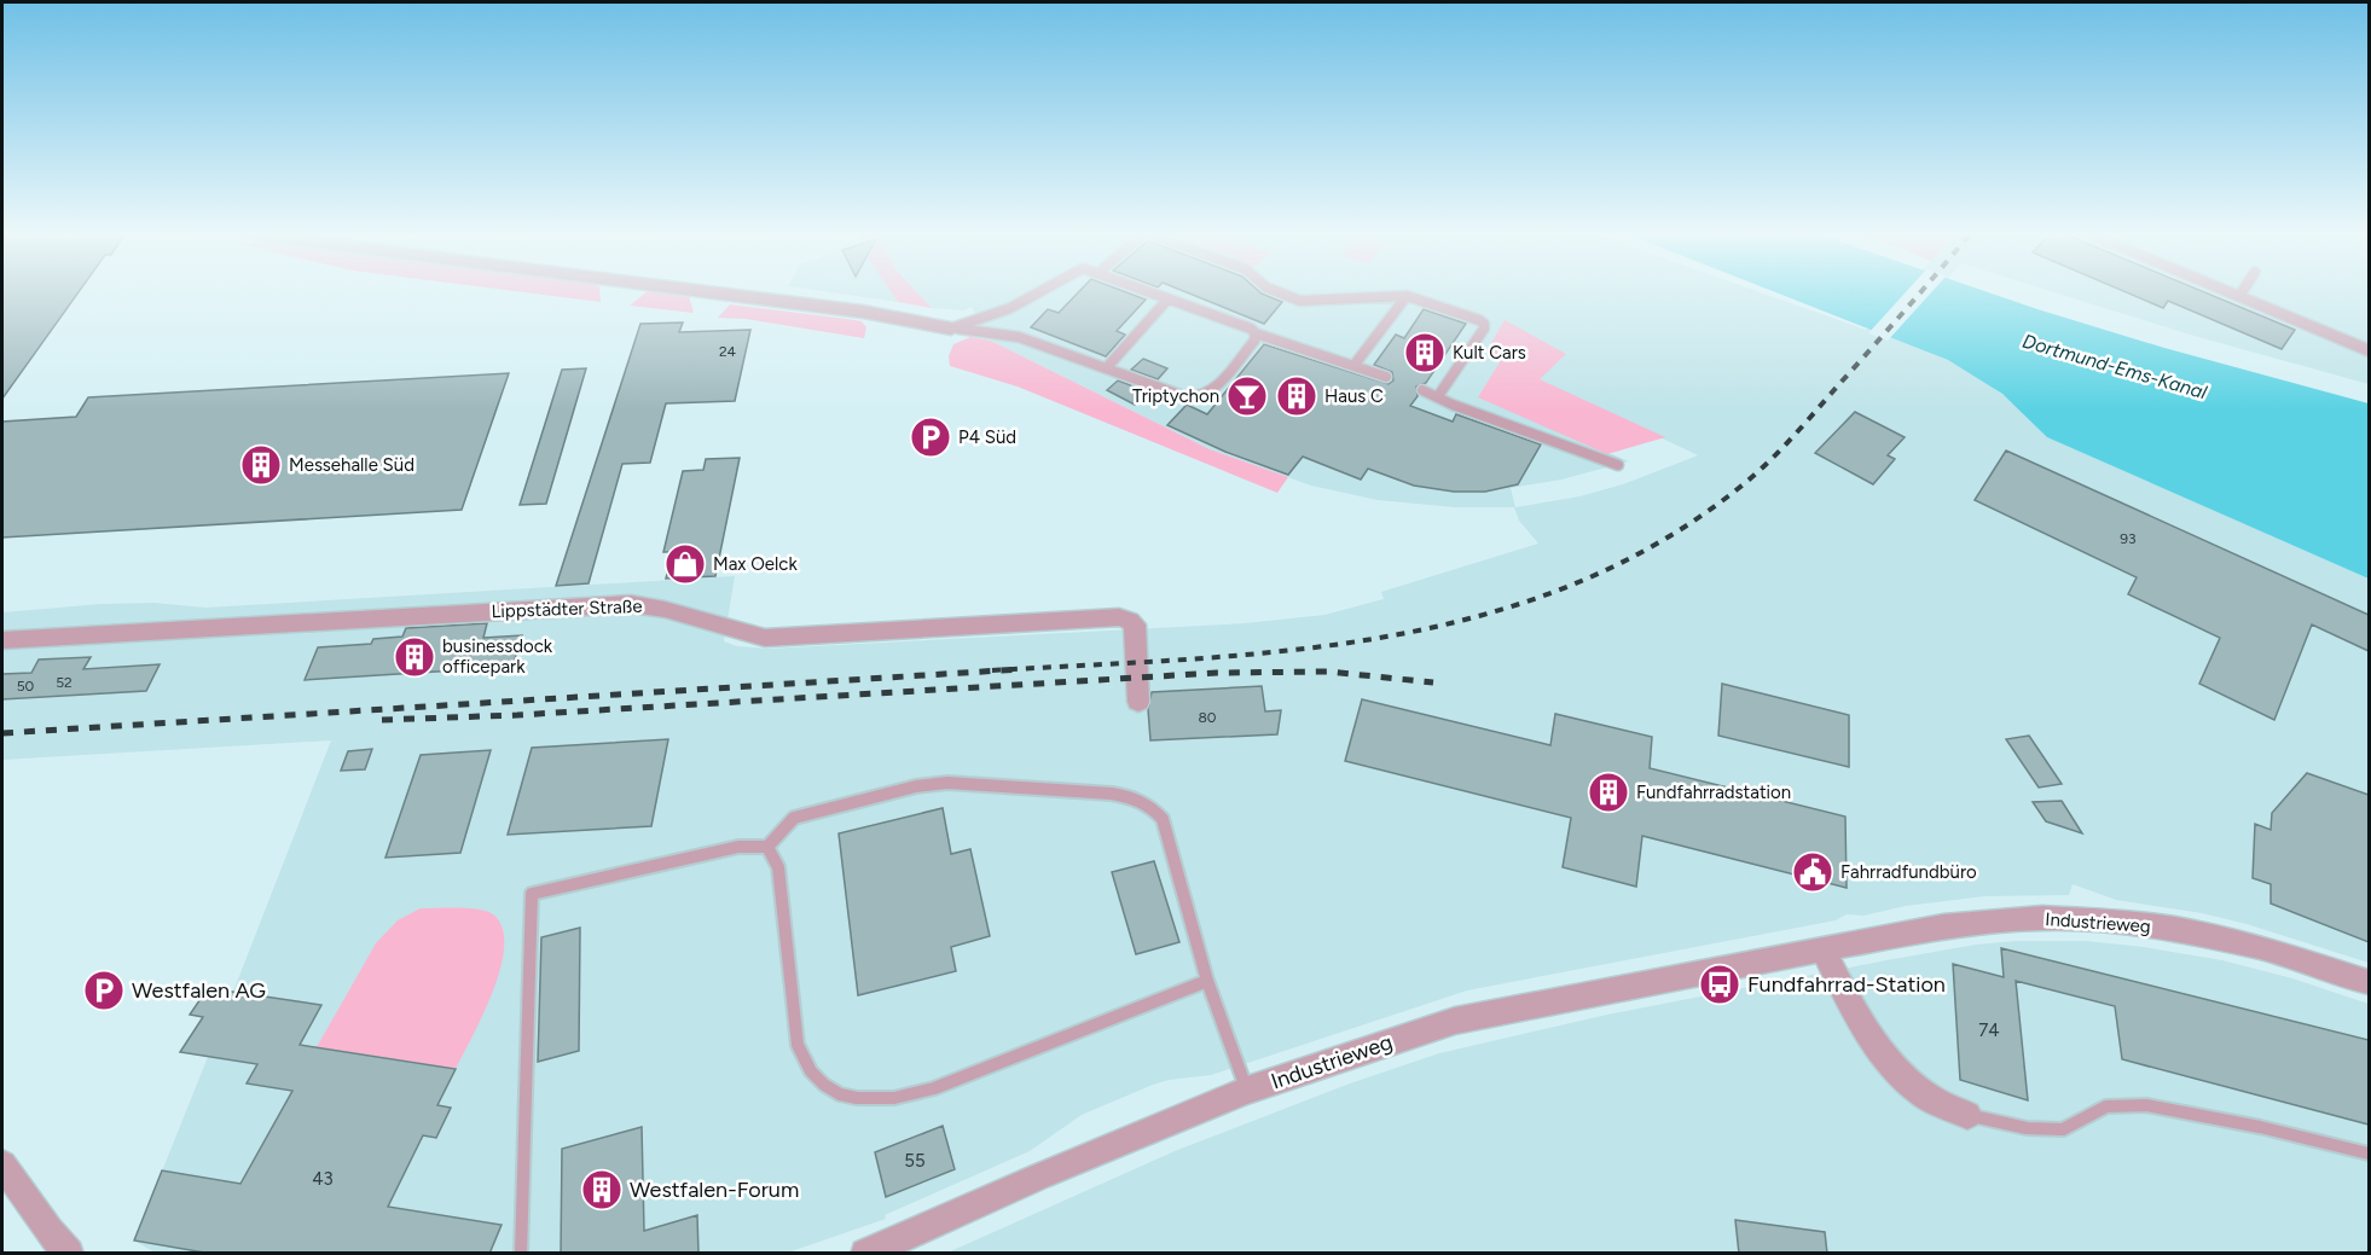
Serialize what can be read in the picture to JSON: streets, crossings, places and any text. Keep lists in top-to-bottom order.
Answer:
{
  "streets": {
    "street": ["Lippstädter Straße", "Industrieweg"]
  },
  "water": ["Dortmund-Ems-Kanal"],
  "places": {
    "building": [
      "Kult Cars",
      "Haus C",
      "Messehalle Süd",
      "businessdock officepark",
      "Fundfahrradstation",
      "Westfalen-Forum"
    ],
    "bar": ["Triptychon"],
    "parking": ["P4 Süd", "Westfalen AG"],
    "shop": ["Max Oelck"],
    "public building": ["Fahrradfundbüro"],
    "bus stop": ["Fundfahrrad-Station"]
  },
  "house_numbers": [
    "24",
    "93",
    "52",
    "50",
    "80",
    "74",
    "55",
    "43"
  ]
}
